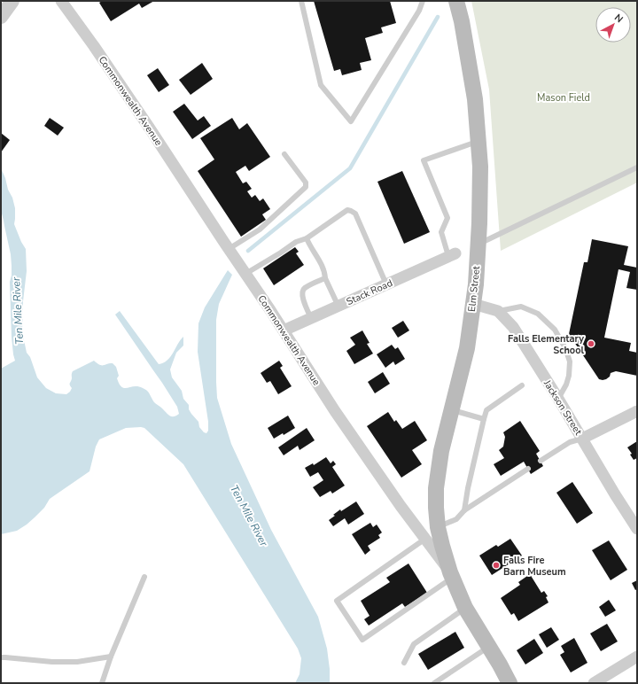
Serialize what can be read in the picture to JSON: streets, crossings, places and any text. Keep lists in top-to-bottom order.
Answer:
{
  "streets": {
    "main road": ["Commonwealth Avenue", "Elm Street"],
    "street": ["Stack Road", "Jackson Street"]
  },
  "crossings": [
    ["Commonwealth Avenue", "Elm Street"],
    ["Commonwealth Avenue", "Stack Road"]
  ],
  "water": ["Ten Mile River"],
  "parks": ["Mason Field"],
  "places": ["Falls Elementary School", "Falls Fire Barn Museum"],
  "north": "top right"
}
